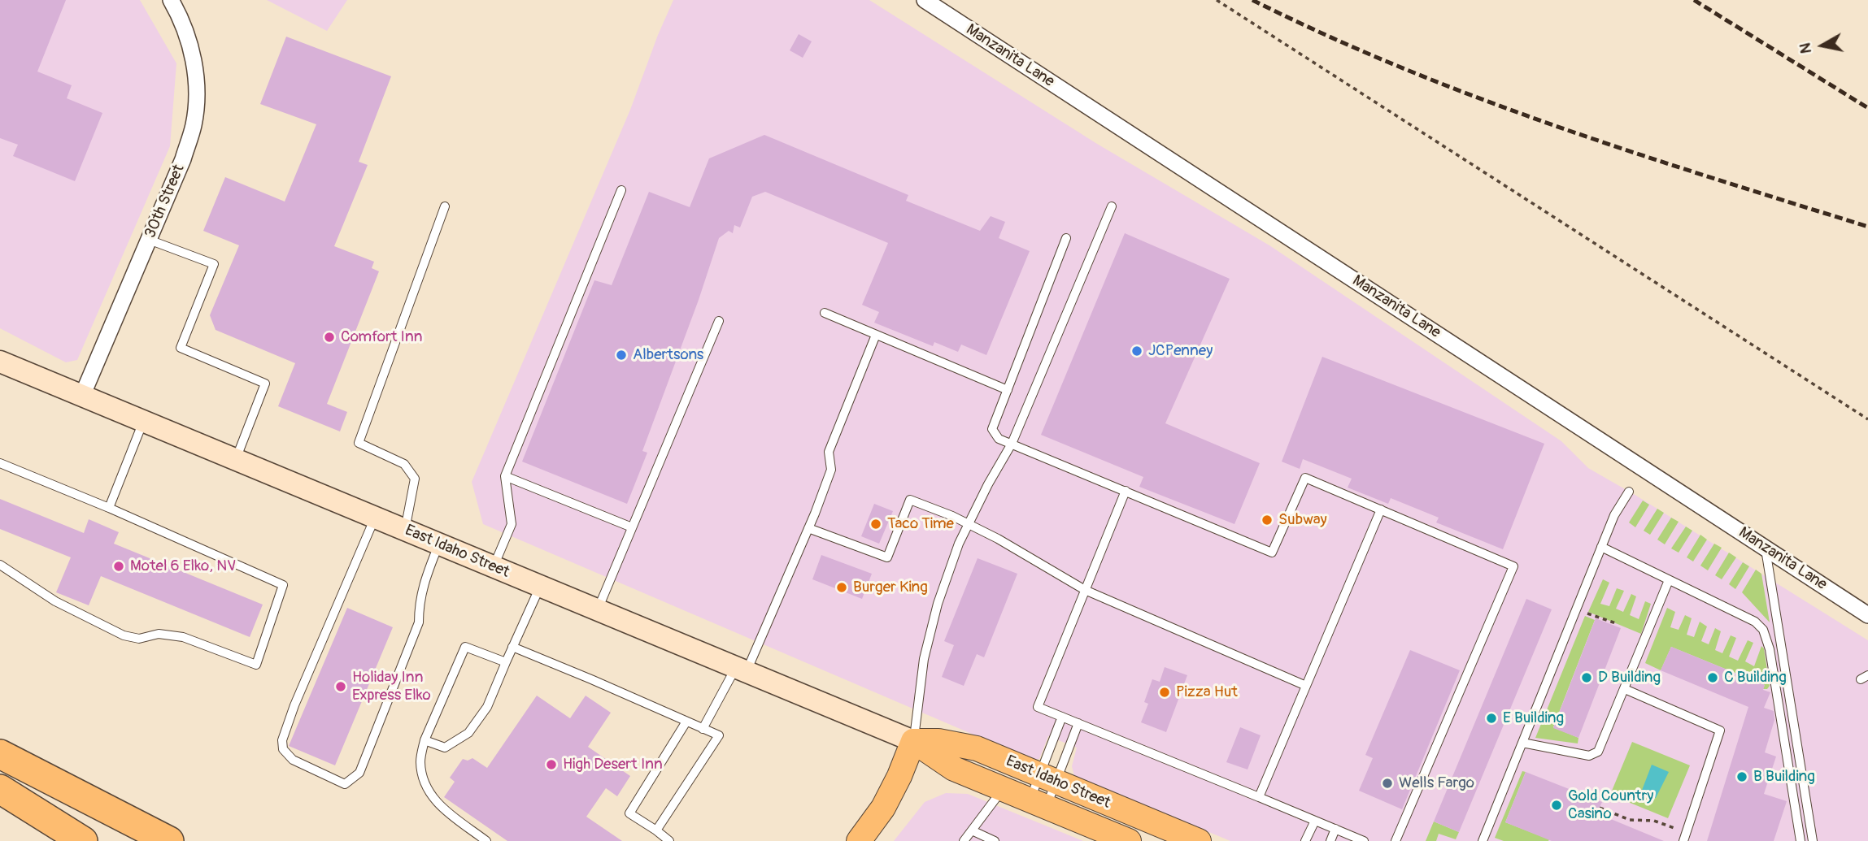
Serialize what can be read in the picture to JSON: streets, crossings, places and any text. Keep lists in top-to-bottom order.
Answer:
{
  "streets": {
    "main road": ["East Idaho Street"],
    "street": ["Manzanita Lane", "30th Street"]
  },
  "crossings": [
    ["30th Street", "East Idaho Street"]
  ],
  "places": [
    "Comfort Inn",
    "JCPenney",
    "Albertsons",
    "Subway",
    "Taco Time",
    "Motel 6 Elko, NV",
    "Burger King",
    "D Building",
    "C Building",
    "Holiday Inn Express Elko",
    "Pizza Hut",
    "E Building",
    "High Desert Inn",
    "B Building",
    "Wells Fargo",
    "Gold Country Casino"
  ],
  "north": "left"
}
